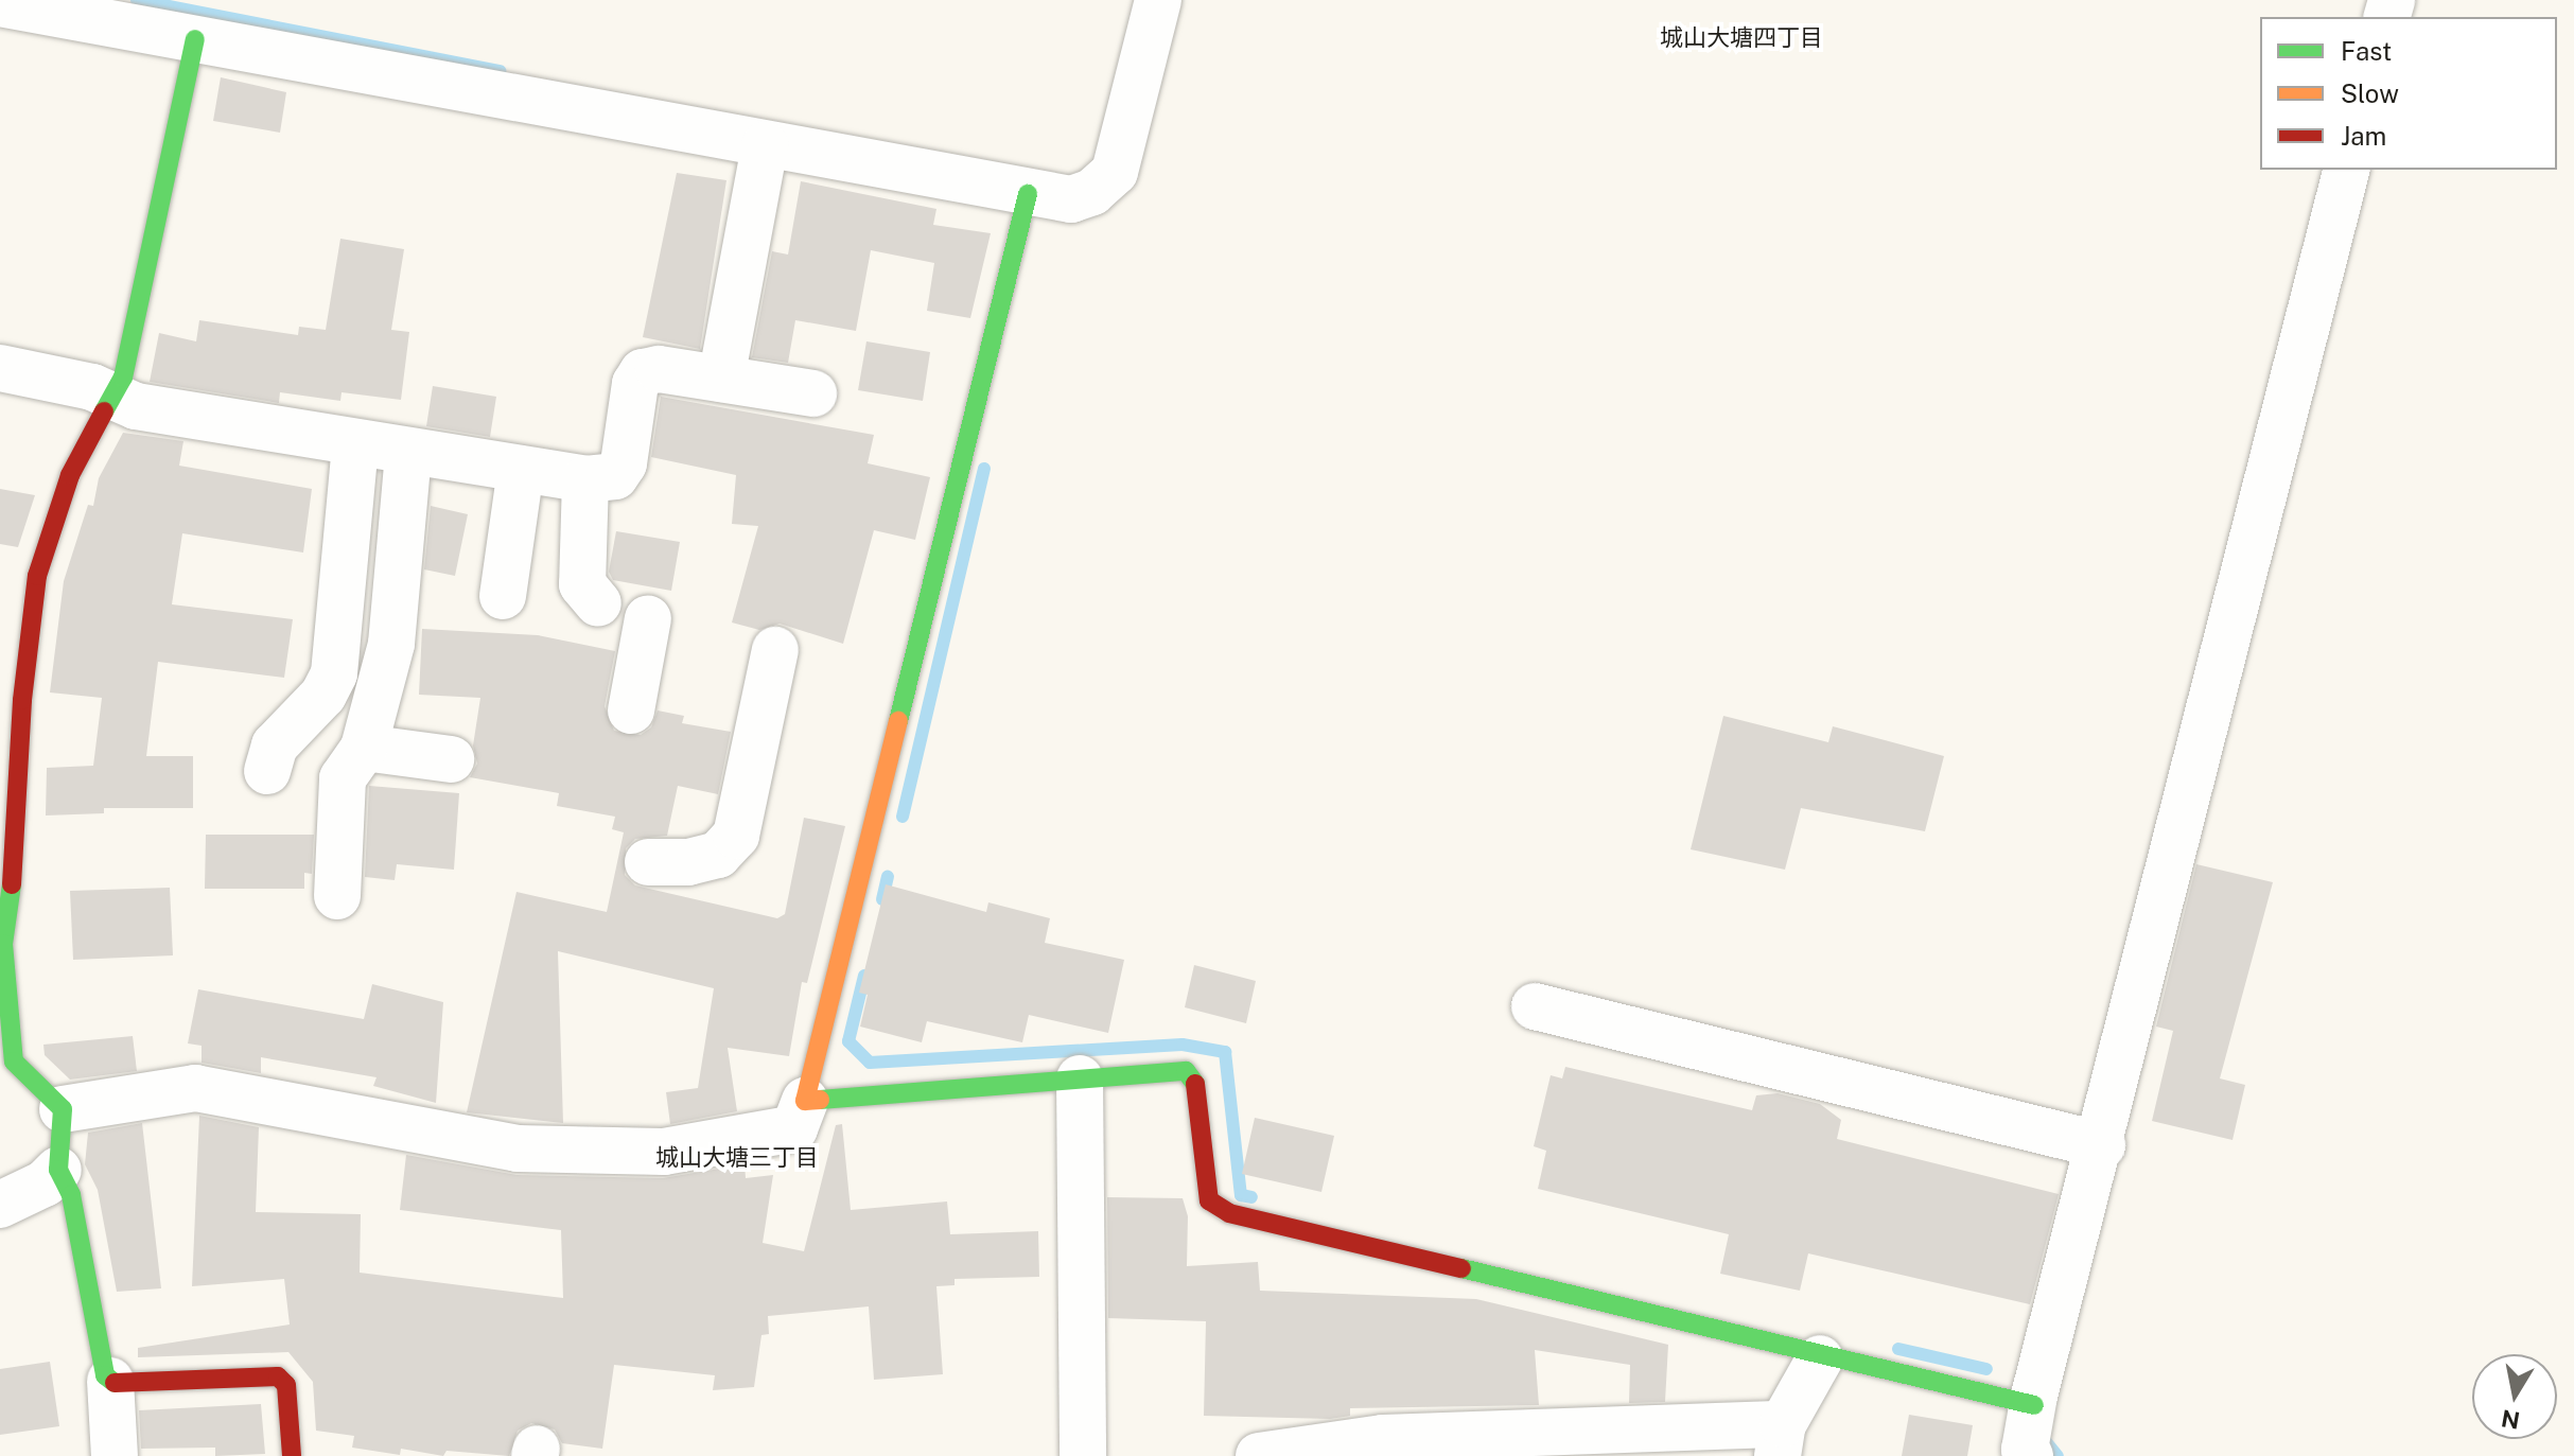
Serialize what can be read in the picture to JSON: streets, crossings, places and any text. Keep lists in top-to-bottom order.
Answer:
{
  "districts": ["城山大塘四丁目", "城山大塘三丁目"],
  "legend": ["Fast", "Slow", "Jam"],
  "north": "bottom"
}
